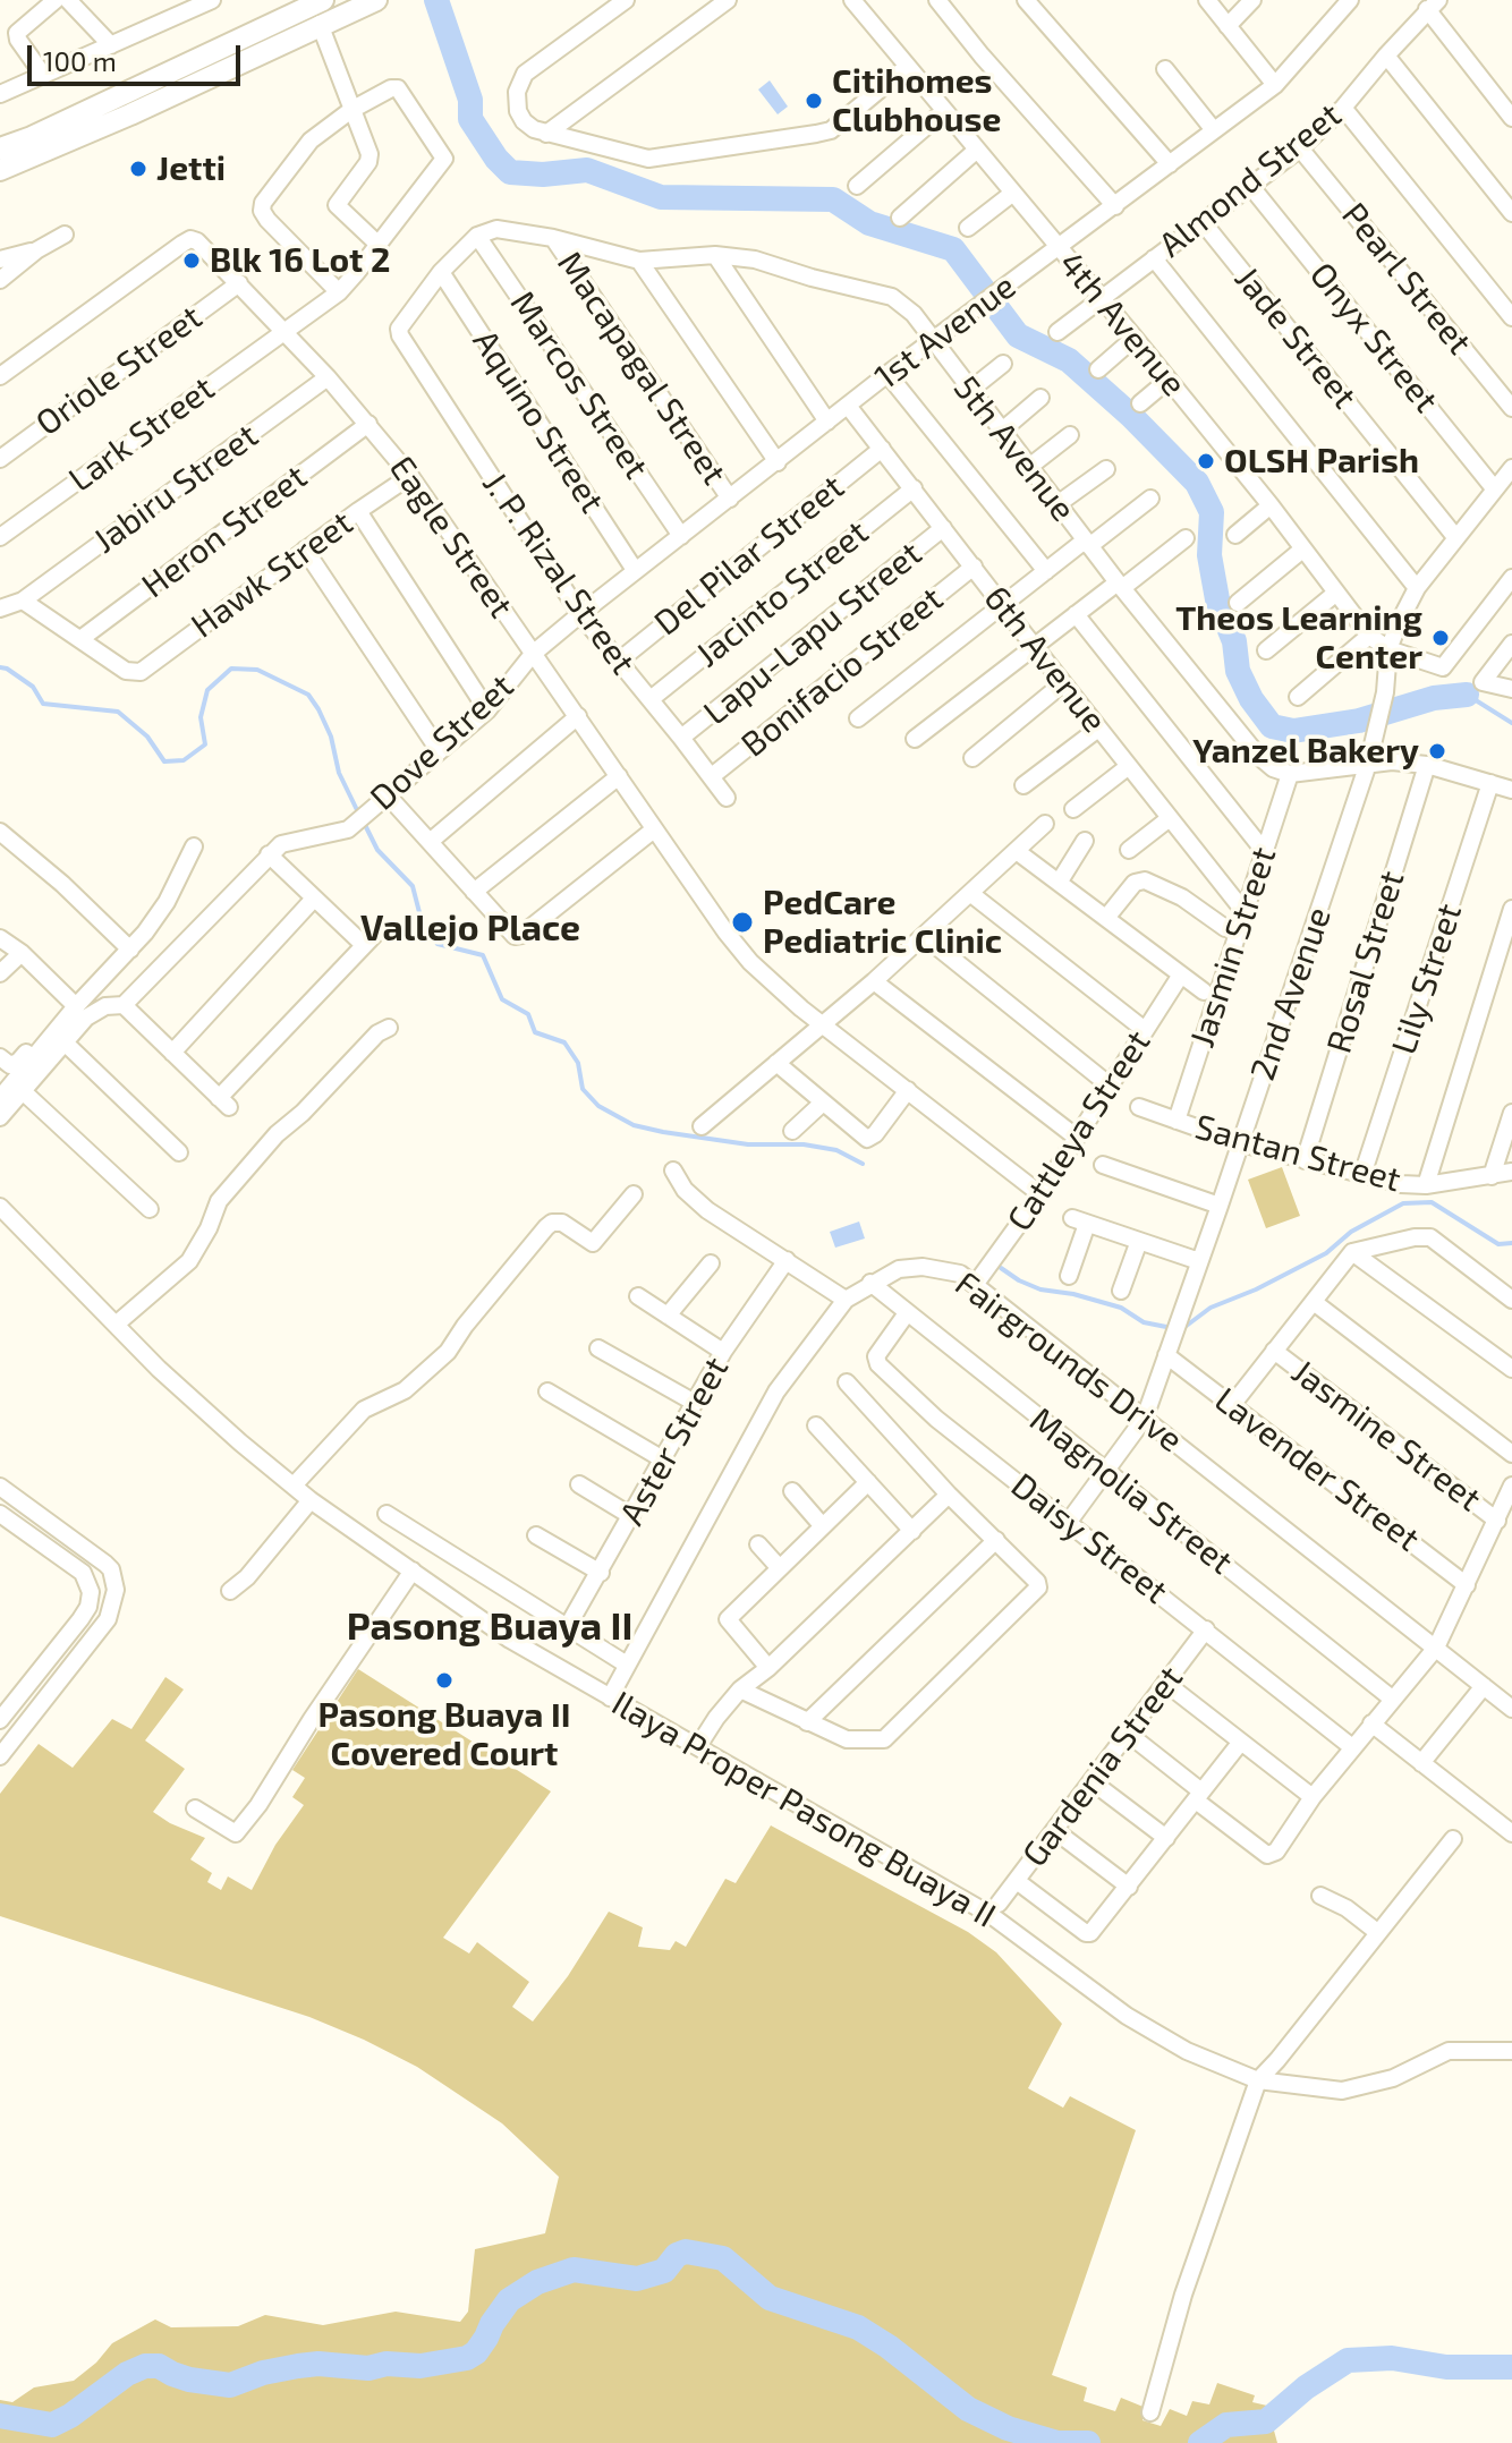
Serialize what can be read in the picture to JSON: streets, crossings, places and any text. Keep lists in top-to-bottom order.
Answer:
{
  "streets": {
    "street": [
      "Almond Street",
      "Pearl Street",
      "4th Avenue",
      "1st Avenue",
      "Jade Street",
      "Onyx Street",
      "Macapagal Street",
      "Oriole Street",
      "Marcos Street",
      "Aquino Street",
      "Lark Street",
      "5th Avenue",
      "Jabiru Street",
      "Heron Street",
      "Eagle Street",
      "Del Pilar Street",
      "J. P. Rizal Street",
      "Hawk Street",
      "Jacinto Street",
      "Lapu-Lapu Street",
      "6th Avenue",
      "Bonifacio Street",
      "Dove Street",
      "Jasmin Street",
      "Rosal Street",
      "Lily Street",
      "2nd Avenue",
      "Cattleya Street",
      "Santan Street",
      "Fairgrounds Drive",
      "Jasmine Street",
      "Aster Street",
      "Lavender Street",
      "Magnolia Street",
      "Daisy Street",
      "Gardenia Street",
      "Ilaya Proper Pasong Buaya II"
    ]
  },
  "crossings": [
    ["Almond Street", "Pearl Street"],
    ["Almond Street", "4th Avenue"],
    ["Almond Street", "Jade Street"],
    ["Almond Street", "Onyx Street"],
    ["4th Avenue", "1st Avenue"],
    ["4th Avenue", "2nd Avenue"],
    ["1st Avenue", "Macapagal Street"],
    ["1st Avenue", "Marcos Street"],
    ["1st Avenue", "Aquino Street"],
    ["1st Avenue", "5th Avenue"],
    ["1st Avenue", "Eagle Street"],
    ["1st Avenue", "J. P. Rizal Street"],
    ["1st Avenue", "6th Avenue"],
    ["1st Avenue", "Dove Street"],
    ["Jade Street", "2nd Avenue"],
    ["Onyx Street", "2nd Avenue"],
    ["Macapagal Street", "5th Avenue"],
    ["Oriole Street", "Eagle Street"],
    ["Marcos Street", "5th Avenue"],
    ["Aquino Street", "J. P. Rizal Street"],
    ["Lark Street", "Eagle Street"],
    ["5th Avenue", "Jasmin Street"],
    ["Jabiru Street", "Eagle Street"],
    ["Heron Street", "Eagle Street"],
    ["Heron Street", "Hawk Street"],
    ["Eagle Street", "Hawk Street"],
    ["Eagle Street", "Dove Street"],
    ["Eagle Street", "Cattleya Street"],
    ["Del Pilar Street", "J. P. Rizal Street"],
    ["Del Pilar Street", "6th Avenue"],
    ["J. P. Rizal Street", "Jacinto Street"],
    ["J. P. Rizal Street", "Lapu-Lapu Street"],
    ["J. P. Rizal Street", "Bonifacio Street"],
    ["Jacinto Street", "6th Avenue"],
    ["Lapu-Lapu Street", "6th Avenue"],
    ["6th Avenue", "Bonifacio Street"],
    ["6th Avenue", "Jasmin Street"],
    ["Jasmin Street", "Santan Street"],
    ["Rosal Street", "Santan Street"],
    ["Lily Street", "Santan Street"],
    ["2nd Avenue", "Santan Street"],
    ["2nd Avenue", "Fairgrounds Drive"],
    ["2nd Avenue", "Lavender Street"],
    ["2nd Avenue", "Magnolia Street"],
    ["2nd Avenue", "Daisy Street"],
    ["Cattleya Street", "Fairgrounds Drive"],
    ["Fairgrounds Drive", "Magnolia Street"],
    ["Fairgrounds Drive", "Ilaya Proper Pasong Buaya II"],
    ["Magnolia Street", "Daisy Street"],
    ["Daisy Street", "Gardenia Street"]
  ],
  "districts": ["Vallejo Place", "Pasong Buaya II"],
  "places": [
    "Citihomes Clubhouse",
    "Jetti",
    "Blk 16 Lot 2",
    "OLSH Parish",
    "Theos Learning Center",
    "Yanzel Bakery",
    "PedCare Pediatric Clinic",
    "Pasong Buaya II Covered Court"
  ],
  "scale_bar": "100 m"
}
